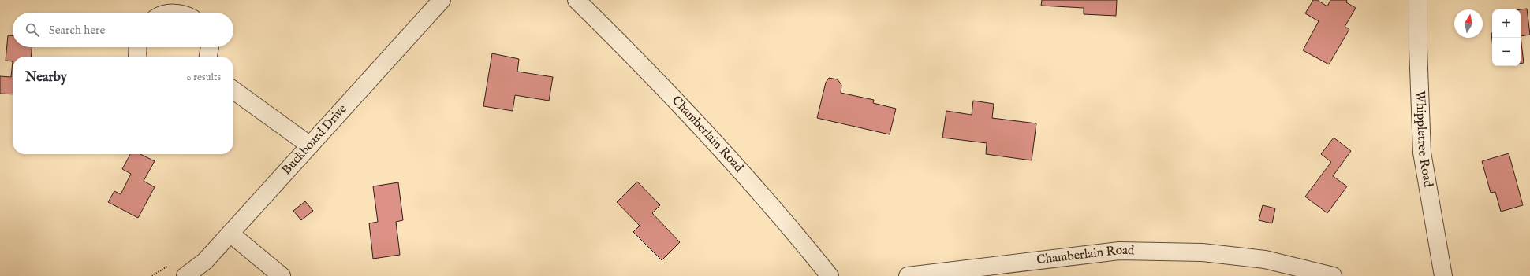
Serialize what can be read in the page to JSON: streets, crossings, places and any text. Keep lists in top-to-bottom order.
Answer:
{
  "streets": {
    "street": ["Chamberlain Road", "Whippletree Road", "Buckboard Drive"]
  },
  "north": "top",
  "page": {
    "map_buttons": ["+", "−"],
    "search": "Search here",
    "heading": ["Nearby", "0 results"]
  }
}
